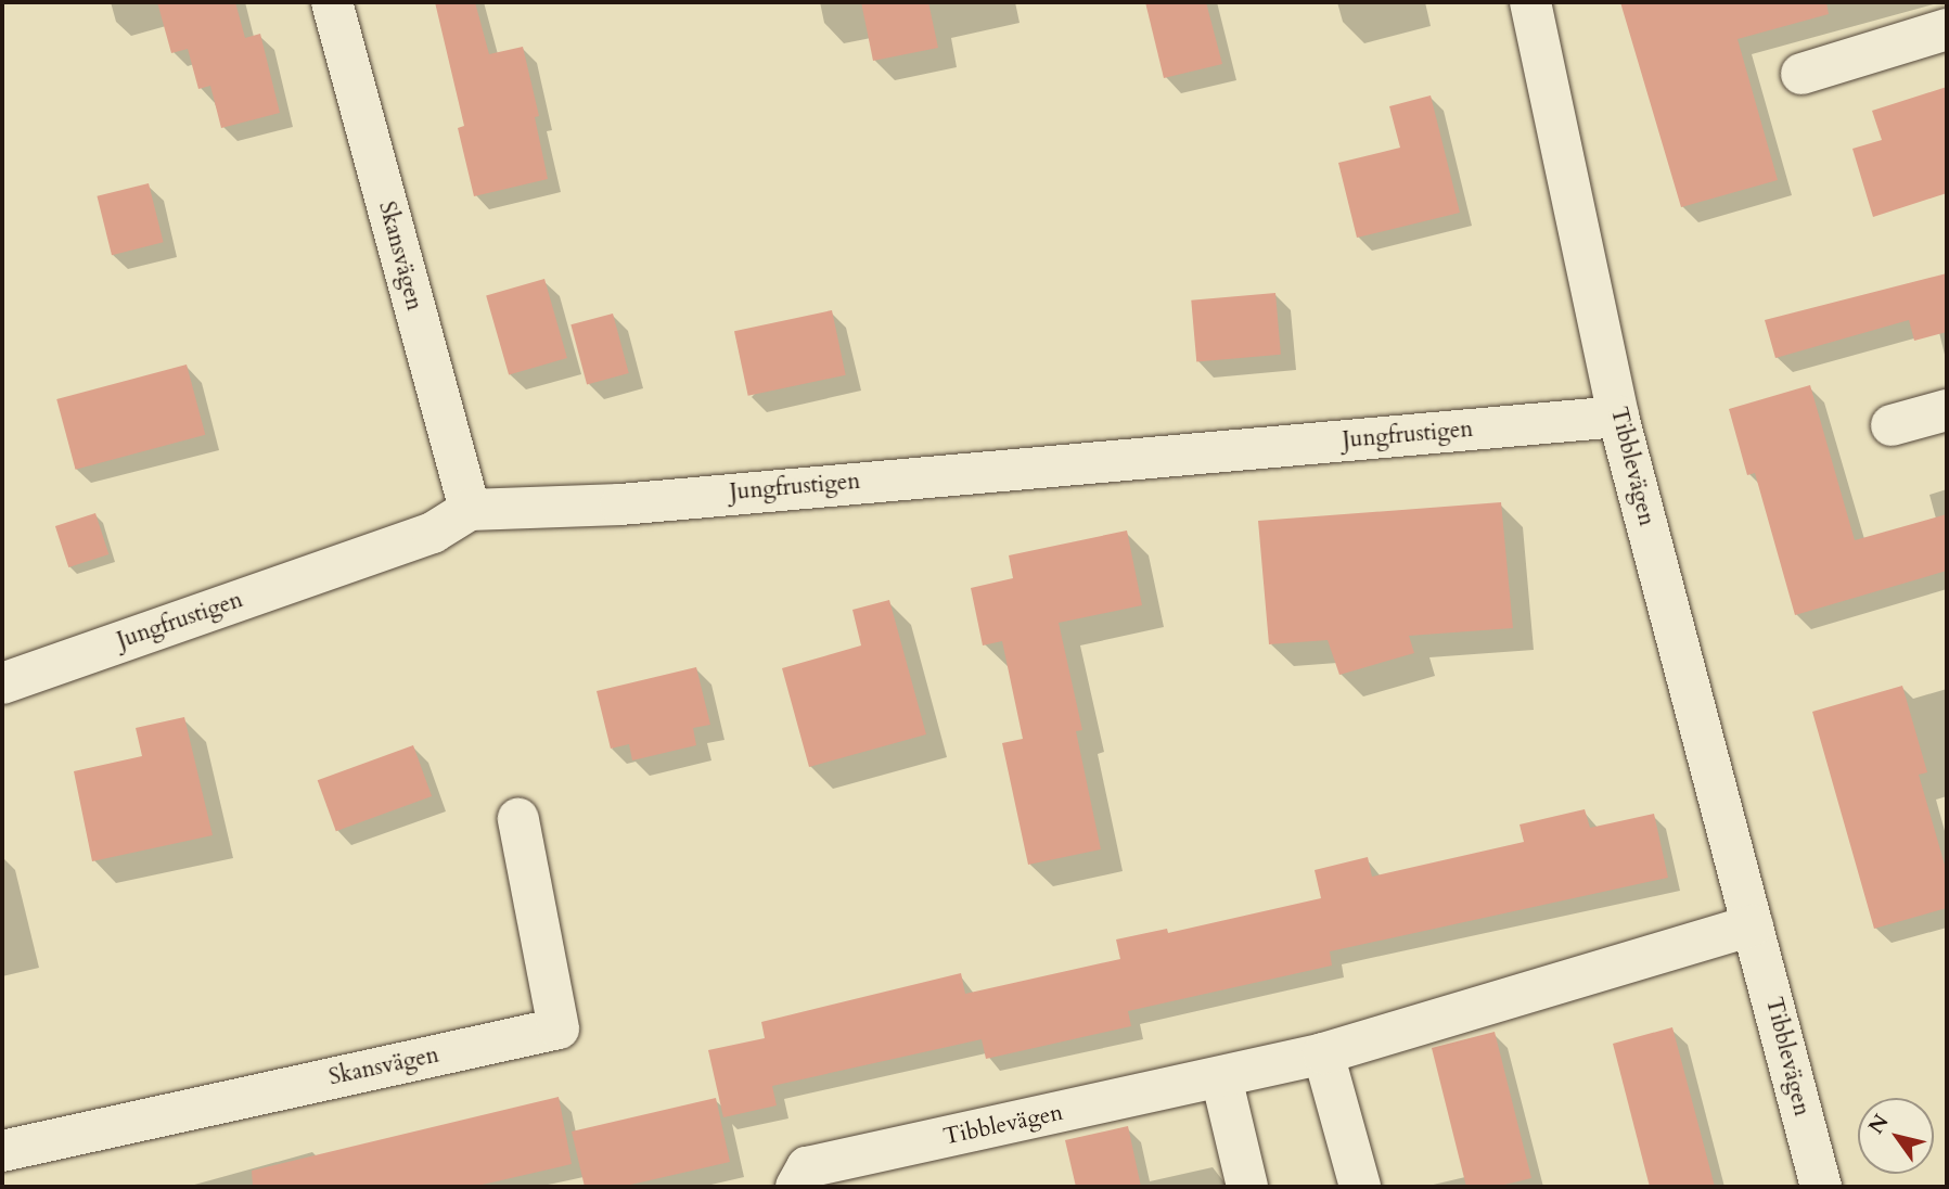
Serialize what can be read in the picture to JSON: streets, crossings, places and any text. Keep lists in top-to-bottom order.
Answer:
{
  "streets": {
    "street": ["Skansvägen", "Jungfrustigen", "Tibblevägen"]
  },
  "crossings": [
    ["Skansvägen", "Jungfrustigen"],
    ["Jungfrustigen", "Tibblevägen"]
  ],
  "north": "top left"
}
